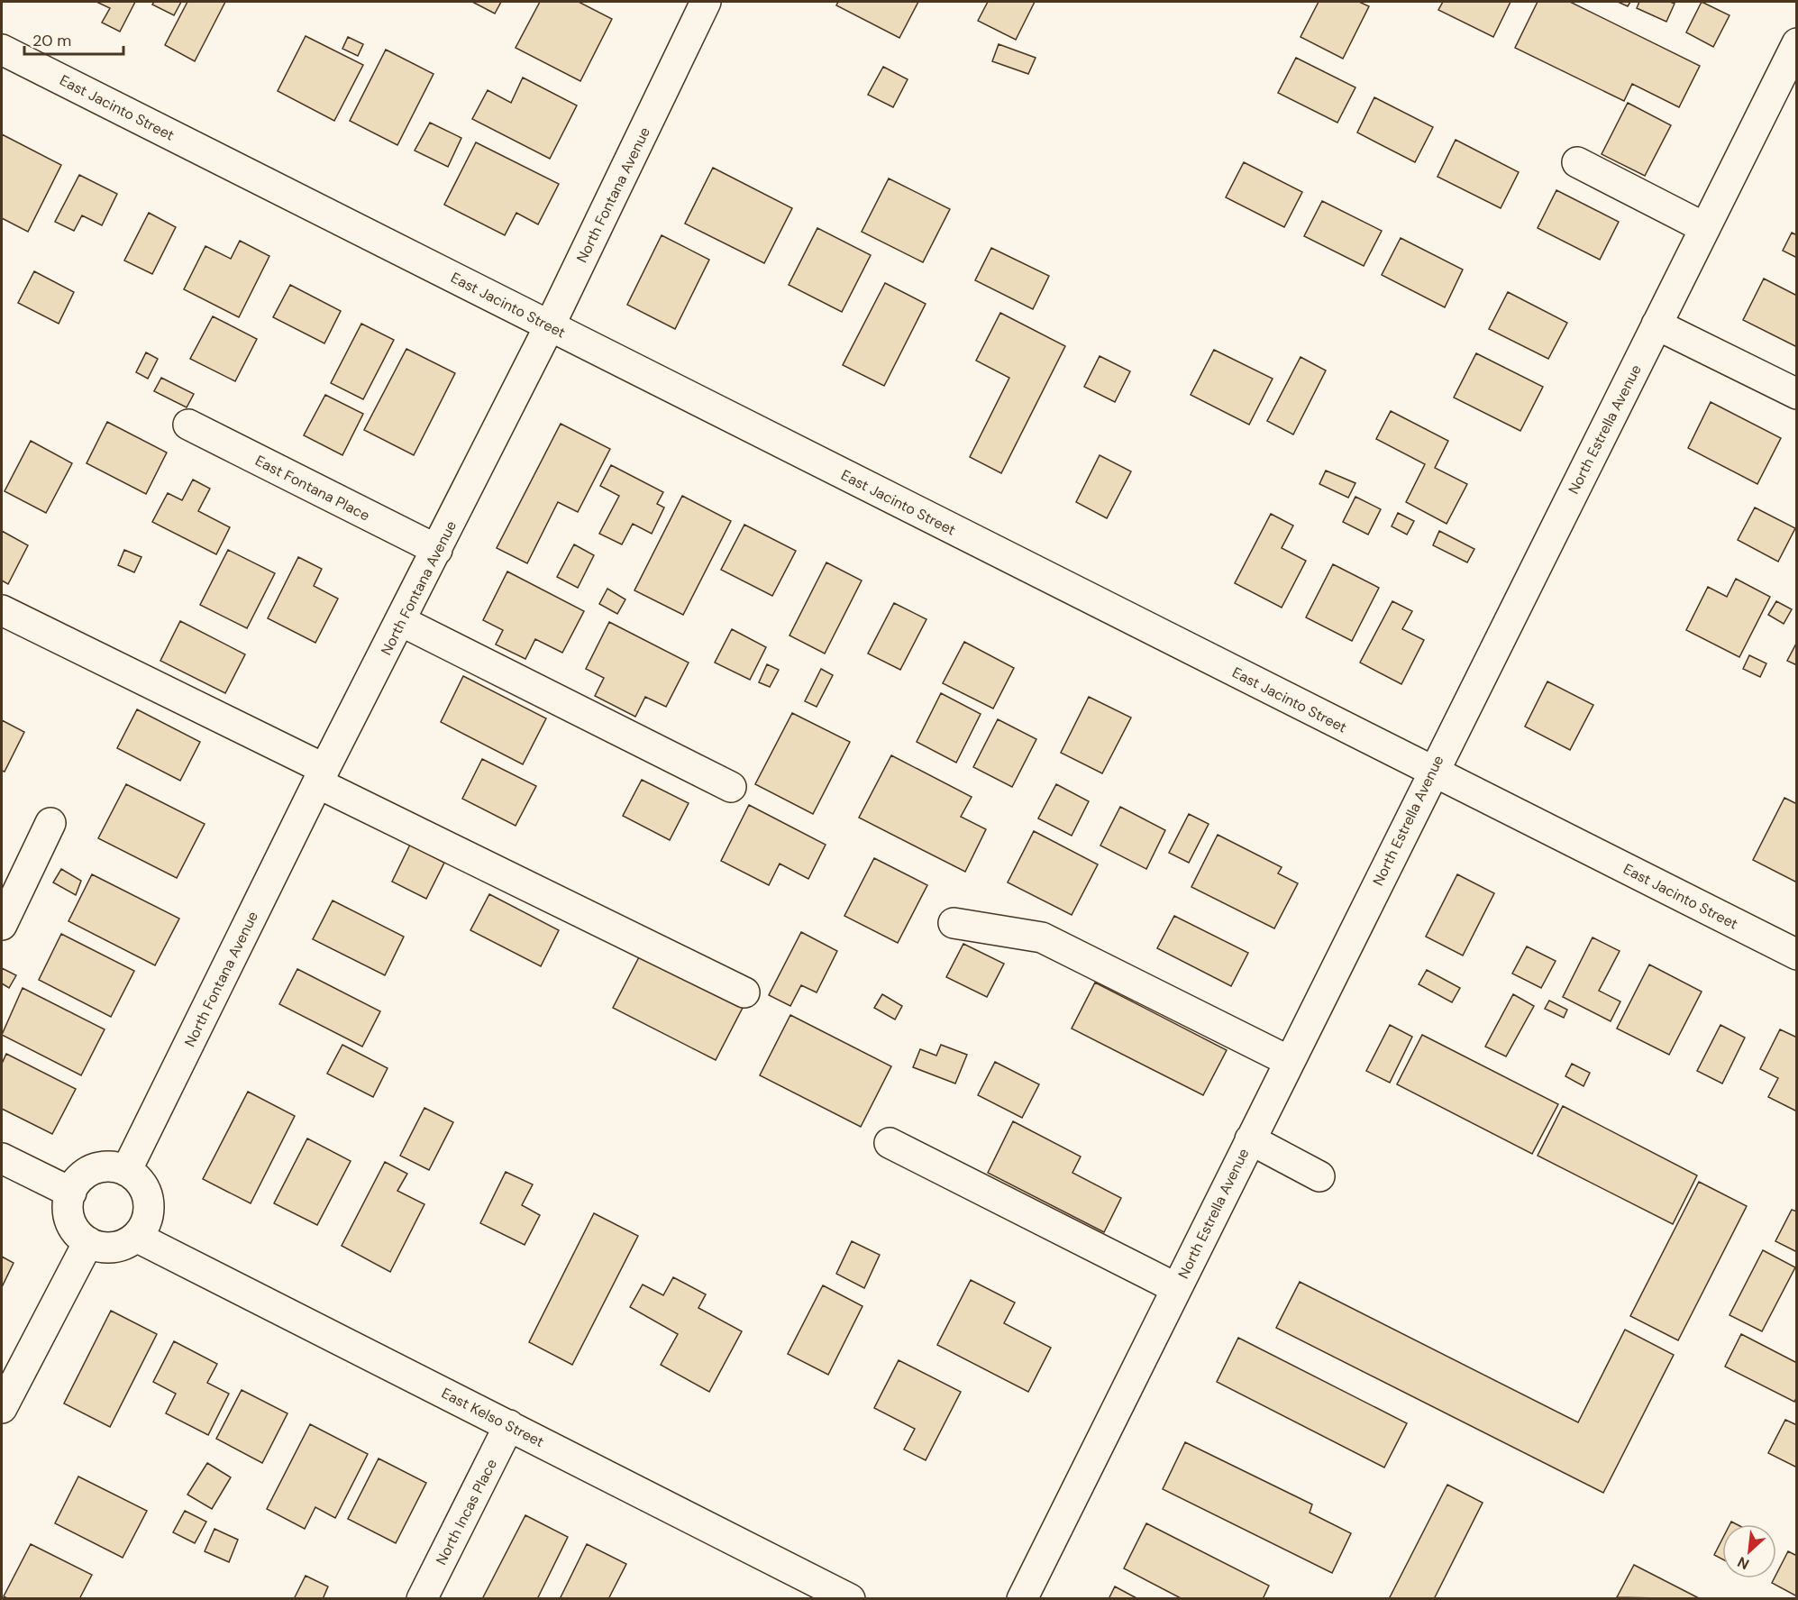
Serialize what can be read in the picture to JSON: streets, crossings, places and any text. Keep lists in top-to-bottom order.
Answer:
{
  "streets": {
    "street": [
      "East Jacinto Street",
      "North Fontana Avenue",
      "North Estrella Avenue",
      "East Fontana Place",
      "East Kelso Street",
      "North Incas Place"
    ]
  },
  "crossings": [
    ["East Jacinto Street", "North Fontana Avenue"],
    ["East Jacinto Street", "North Estrella Avenue"],
    ["North Fontana Avenue", "East Fontana Place"],
    ["North Fontana Avenue", "East Kelso Street"],
    ["East Kelso Street", "North Incas Place"]
  ],
  "scale_bar": "20 m",
  "north": "bottom left"
}
